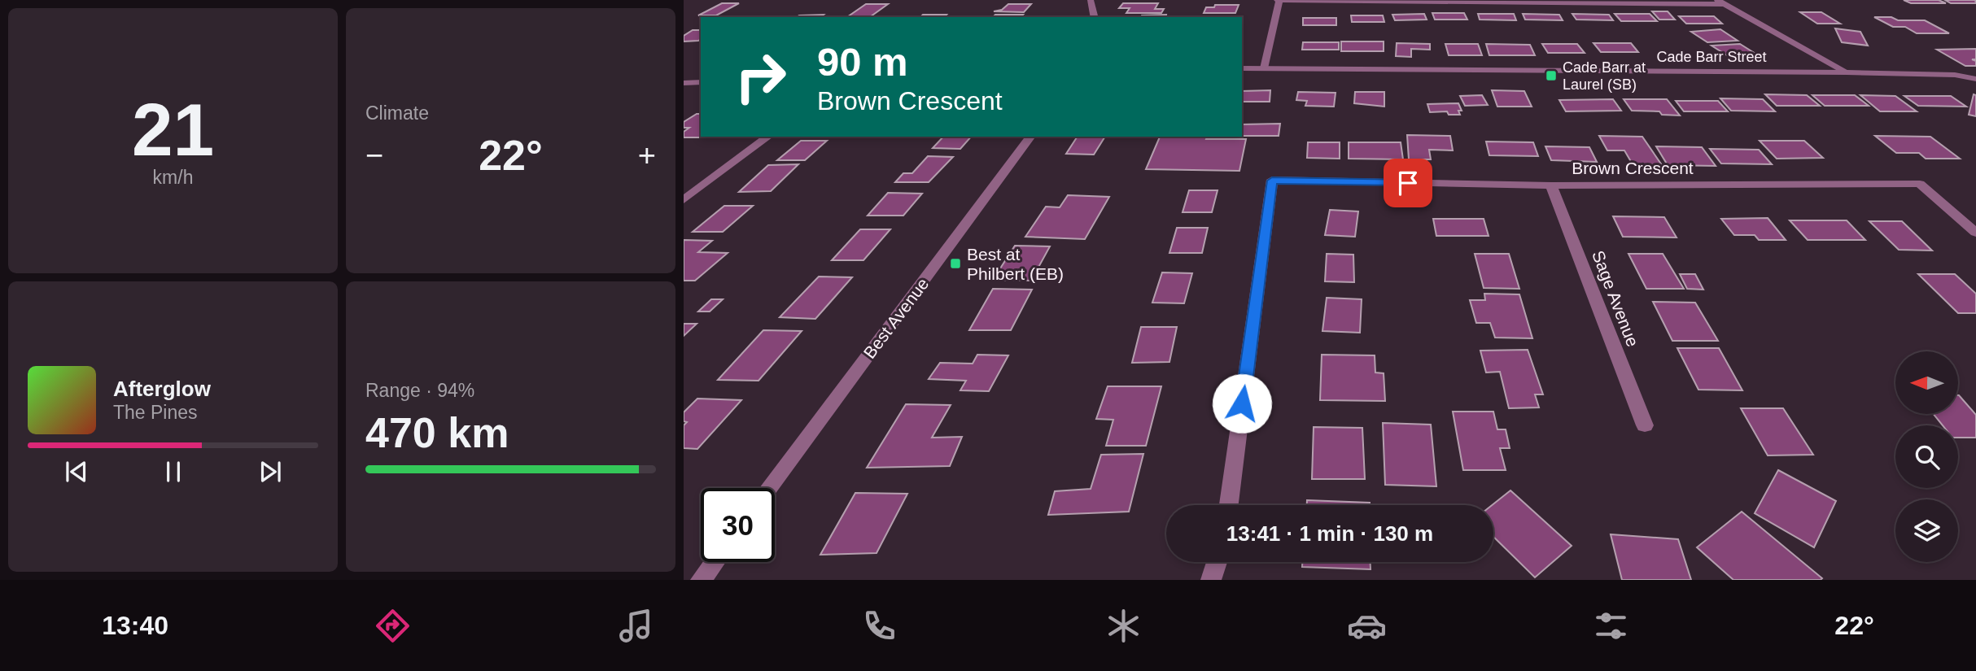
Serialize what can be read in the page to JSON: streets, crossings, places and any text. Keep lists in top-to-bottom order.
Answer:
{
  "streets": {
    "street": [
      "Cade Barr Street",
      "Brown Crescent",
      "Sage Avenue",
      "Best Avenue"
    ]
  },
  "crossings": [
    ["Brown Crescent", "Sage Avenue"]
  ],
  "places": {
    "transit": ["Cade Barr at Laurel (SB)", "Best at Philbert (EB)"]
  },
  "north": "left",
  "page": {
    "tile": [
      ["21", "km/h"],
      "Climate",
      ["Range · 94%", "470 km"]
    ],
    "turn": ["90 m", "Brown Crescent"],
    "heat": ["−", "22°", "+"],
    "song": ["Afterglow", "The Pines"],
    "limit": "30",
    "trip": "13:41 · 1 min · 130 m",
    "tabs": ["13:40", "22°"]
  }
}
